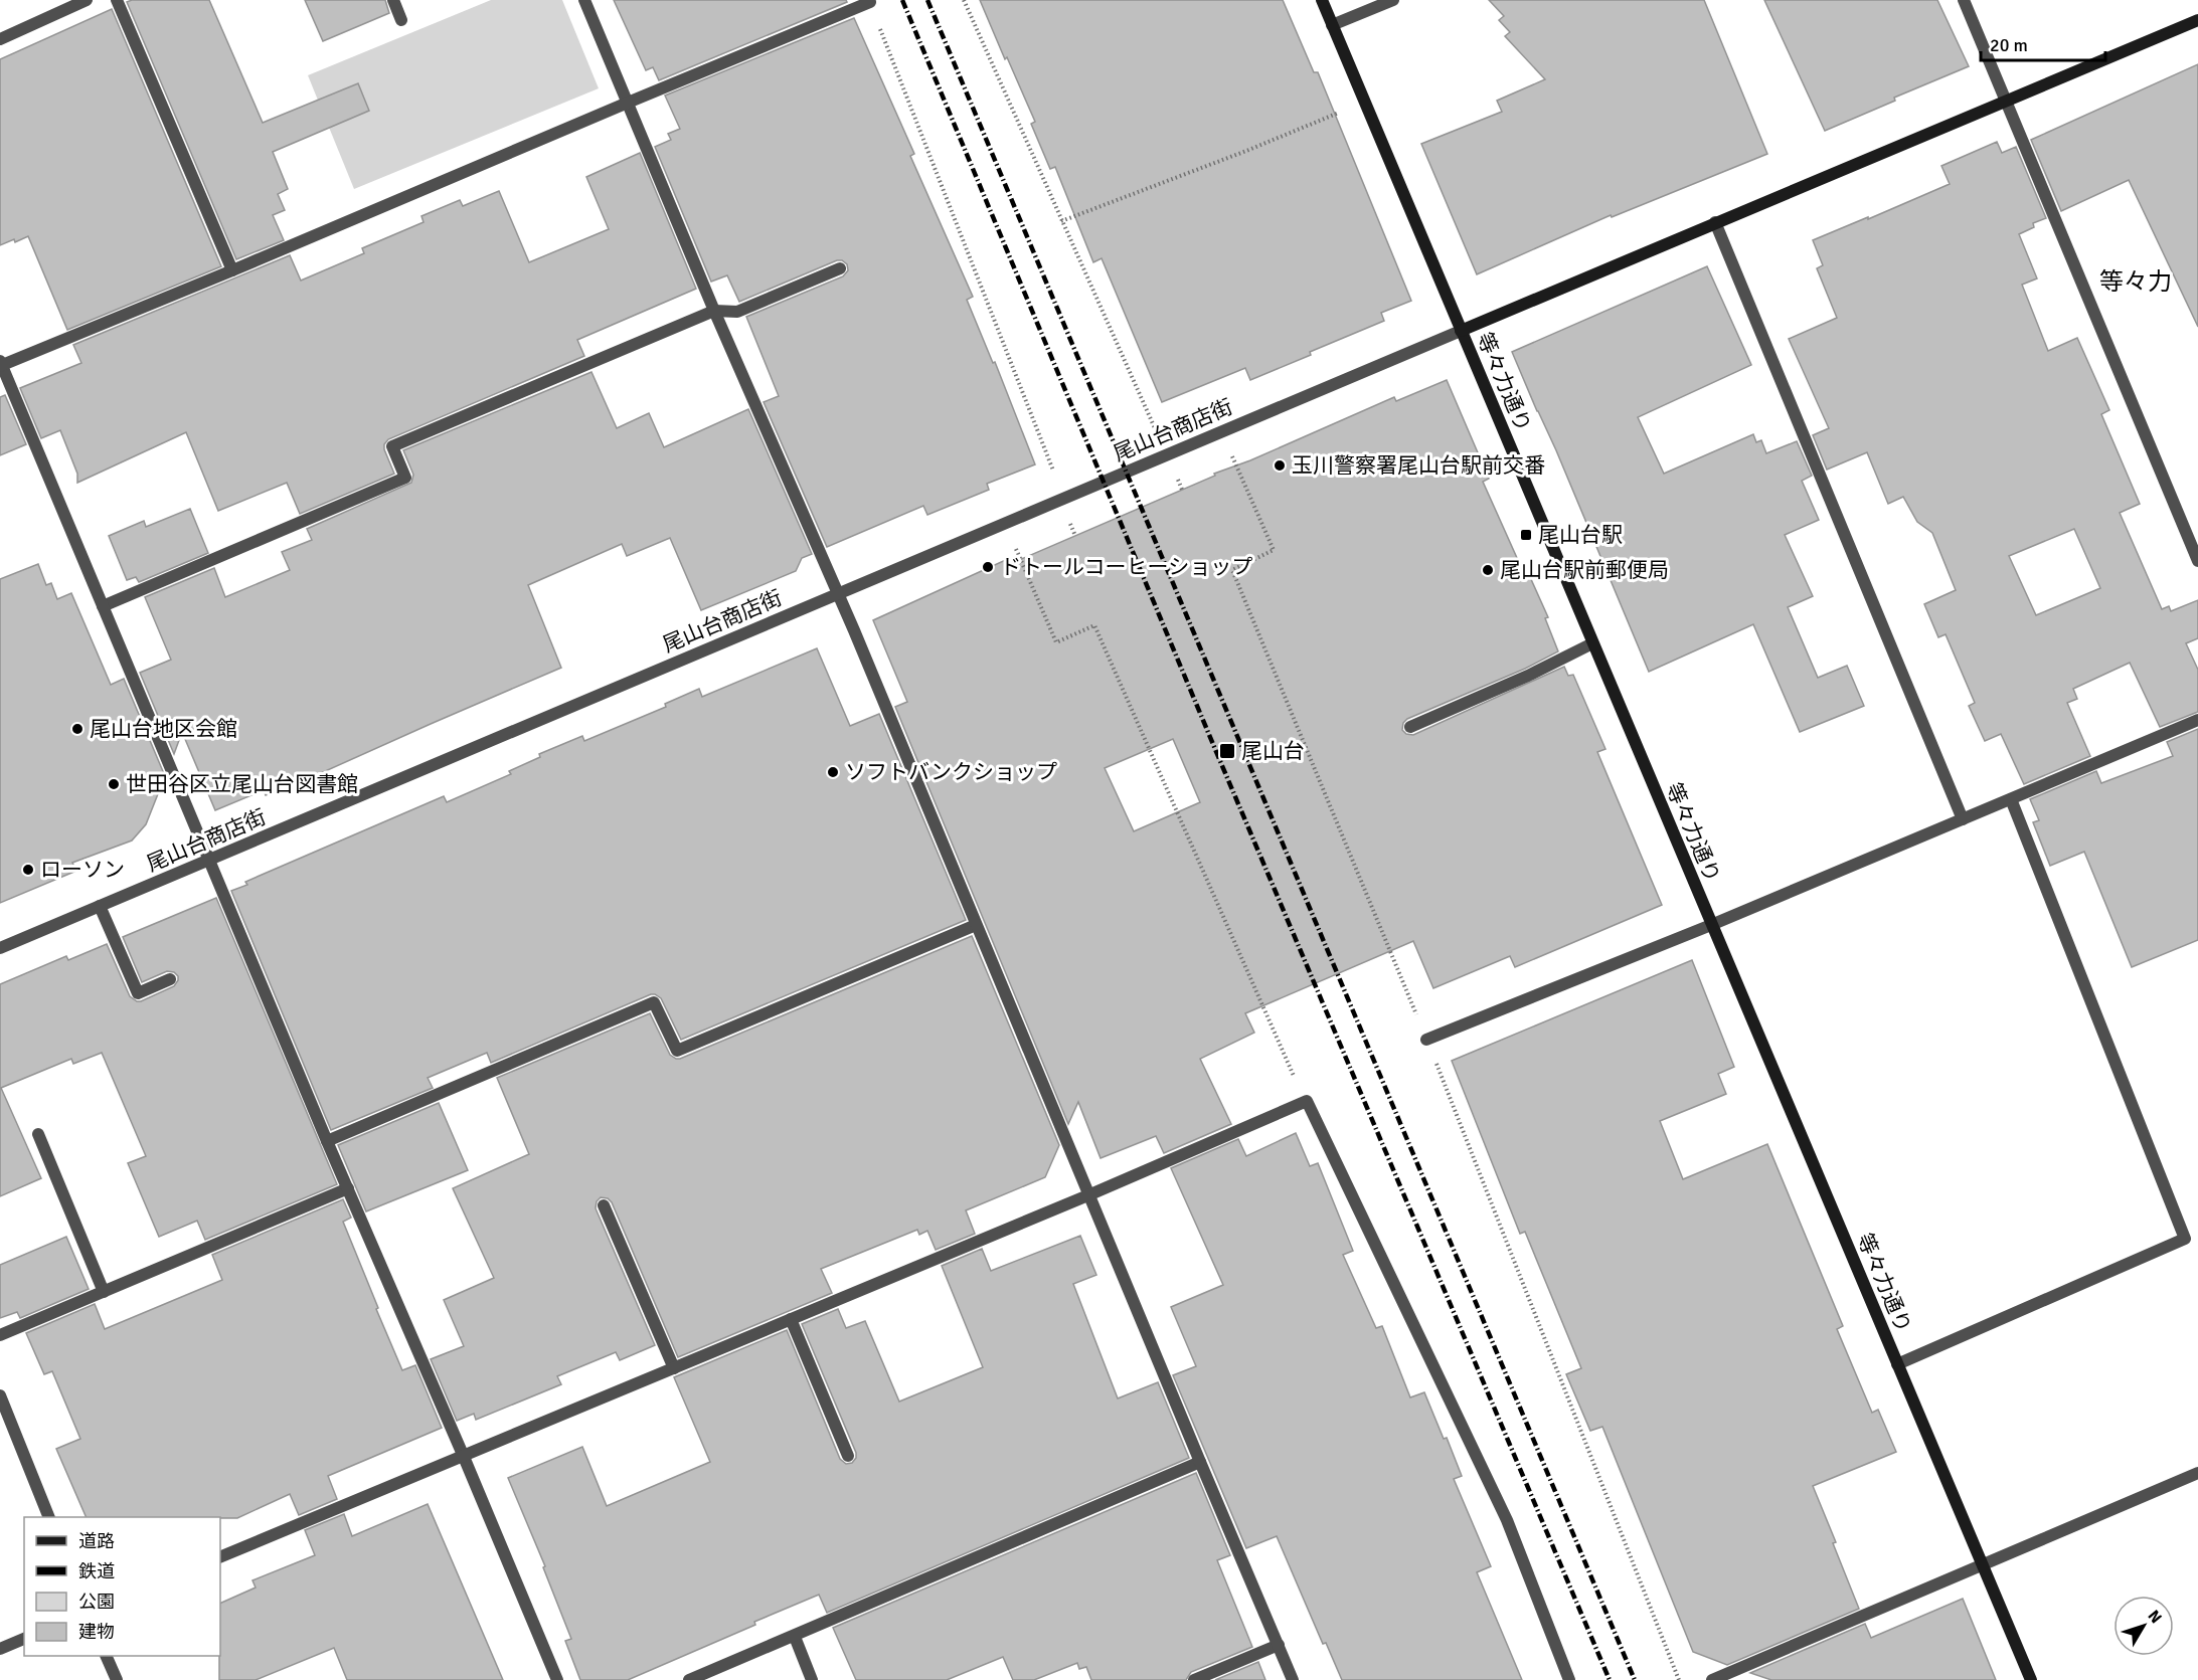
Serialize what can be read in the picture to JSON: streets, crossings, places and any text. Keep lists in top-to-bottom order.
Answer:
{
  "streets": {
    "street": ["等々力通り", "尾山台商店街"]
  },
  "crossings": [
    ["等々力通り", "尾山台商店街"]
  ],
  "districts": ["等々力"],
  "places": {
    "other": [
      "玉川警察署尾山台駅前交番",
      "ドトールコーヒーショップ",
      "尾山台駅前郵便局",
      "尾山台地区会館",
      "ソフトバンクショップ",
      "世田谷区立尾山台図書館",
      "ローソン"
    ],
    "transit": ["尾山台駅", "尾山台"]
  },
  "legend": [
    "道路",
    "鉄道",
    "公園",
    "建物"
  ],
  "scale_bar": "20 m",
  "north": "top right"
}
